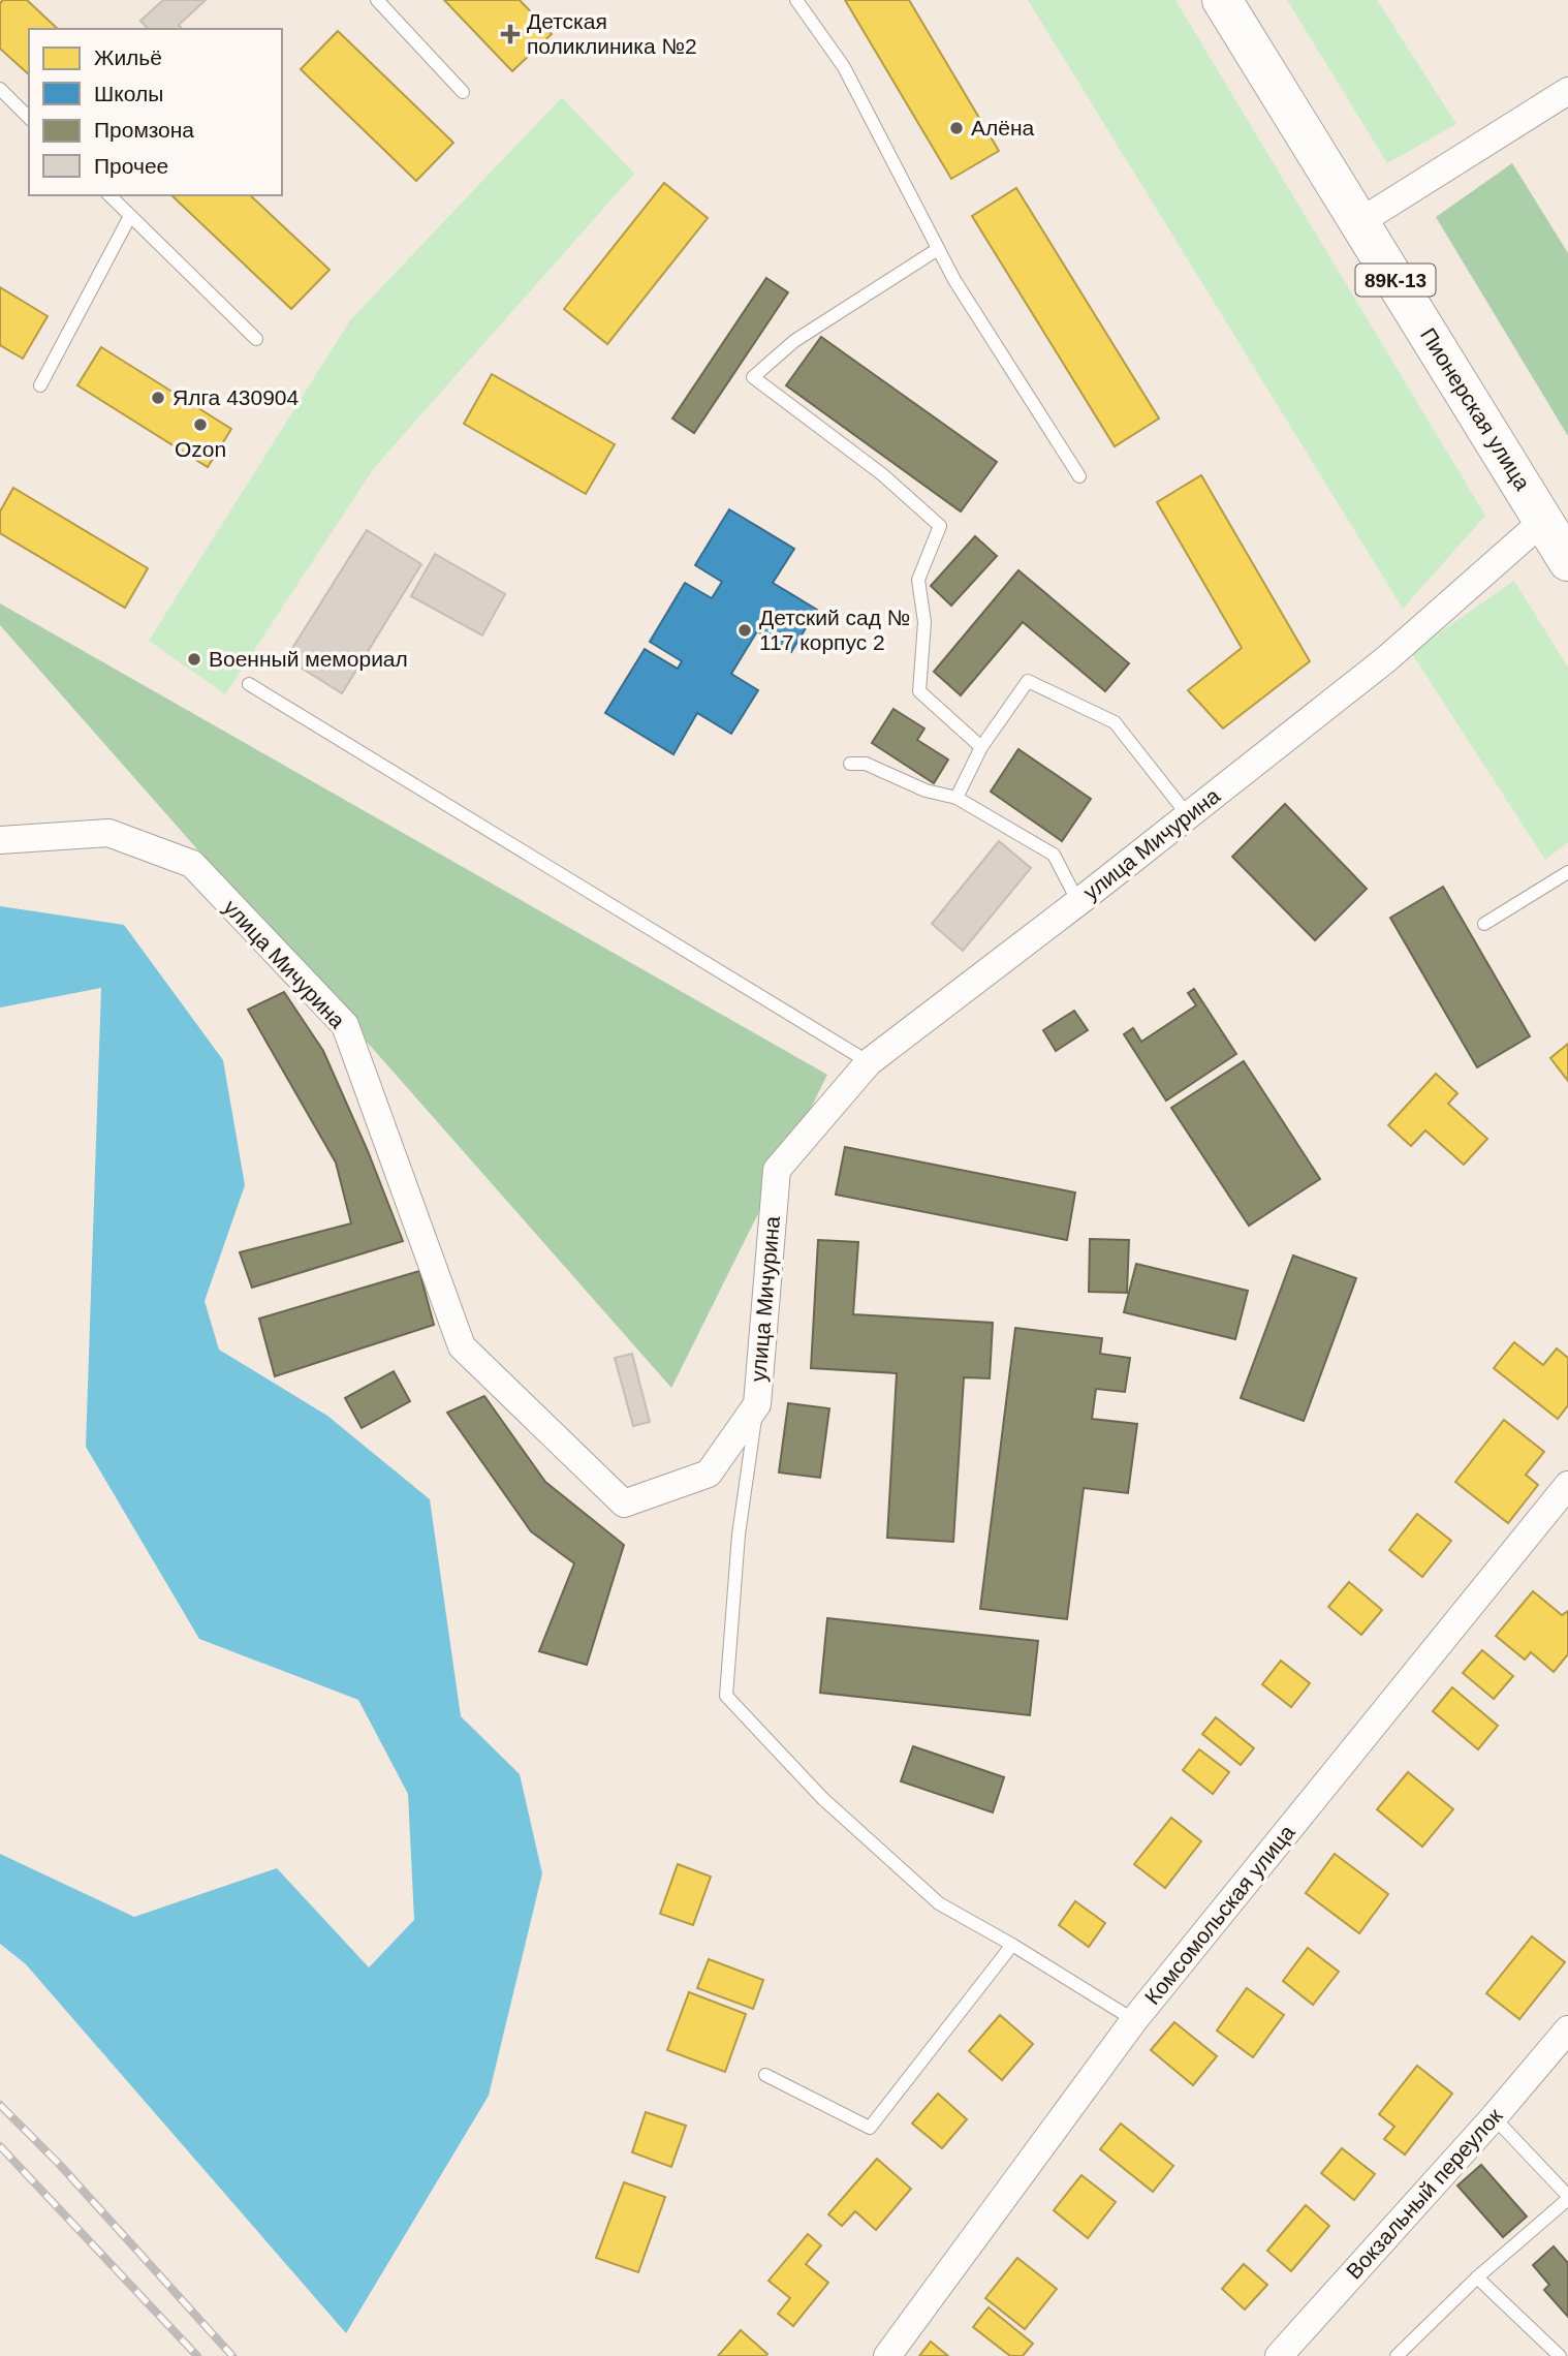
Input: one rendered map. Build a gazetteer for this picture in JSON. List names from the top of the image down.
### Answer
{
  "streets": {
    "main road": ["89К-13", "Пионерская улица"],
    "street": ["улица Мичурина", "Комсомольская улица", "Вокзальный переулок"]
  },
  "crossings": [
    ["Пионерская улица", "улица Мичурина"]
  ],
  "places": {
    "health": ["Детская поликлиника №2"],
    "other": [
      "Алёна",
      "Ялга 430904",
      "Ozon",
      "Детский сад № 117 корпус 2",
      "Военный мемориал"
    ]
  },
  "legend": [
    "Жильё",
    "Школы",
    "Промзона",
    "Прочее"
  ]
}
